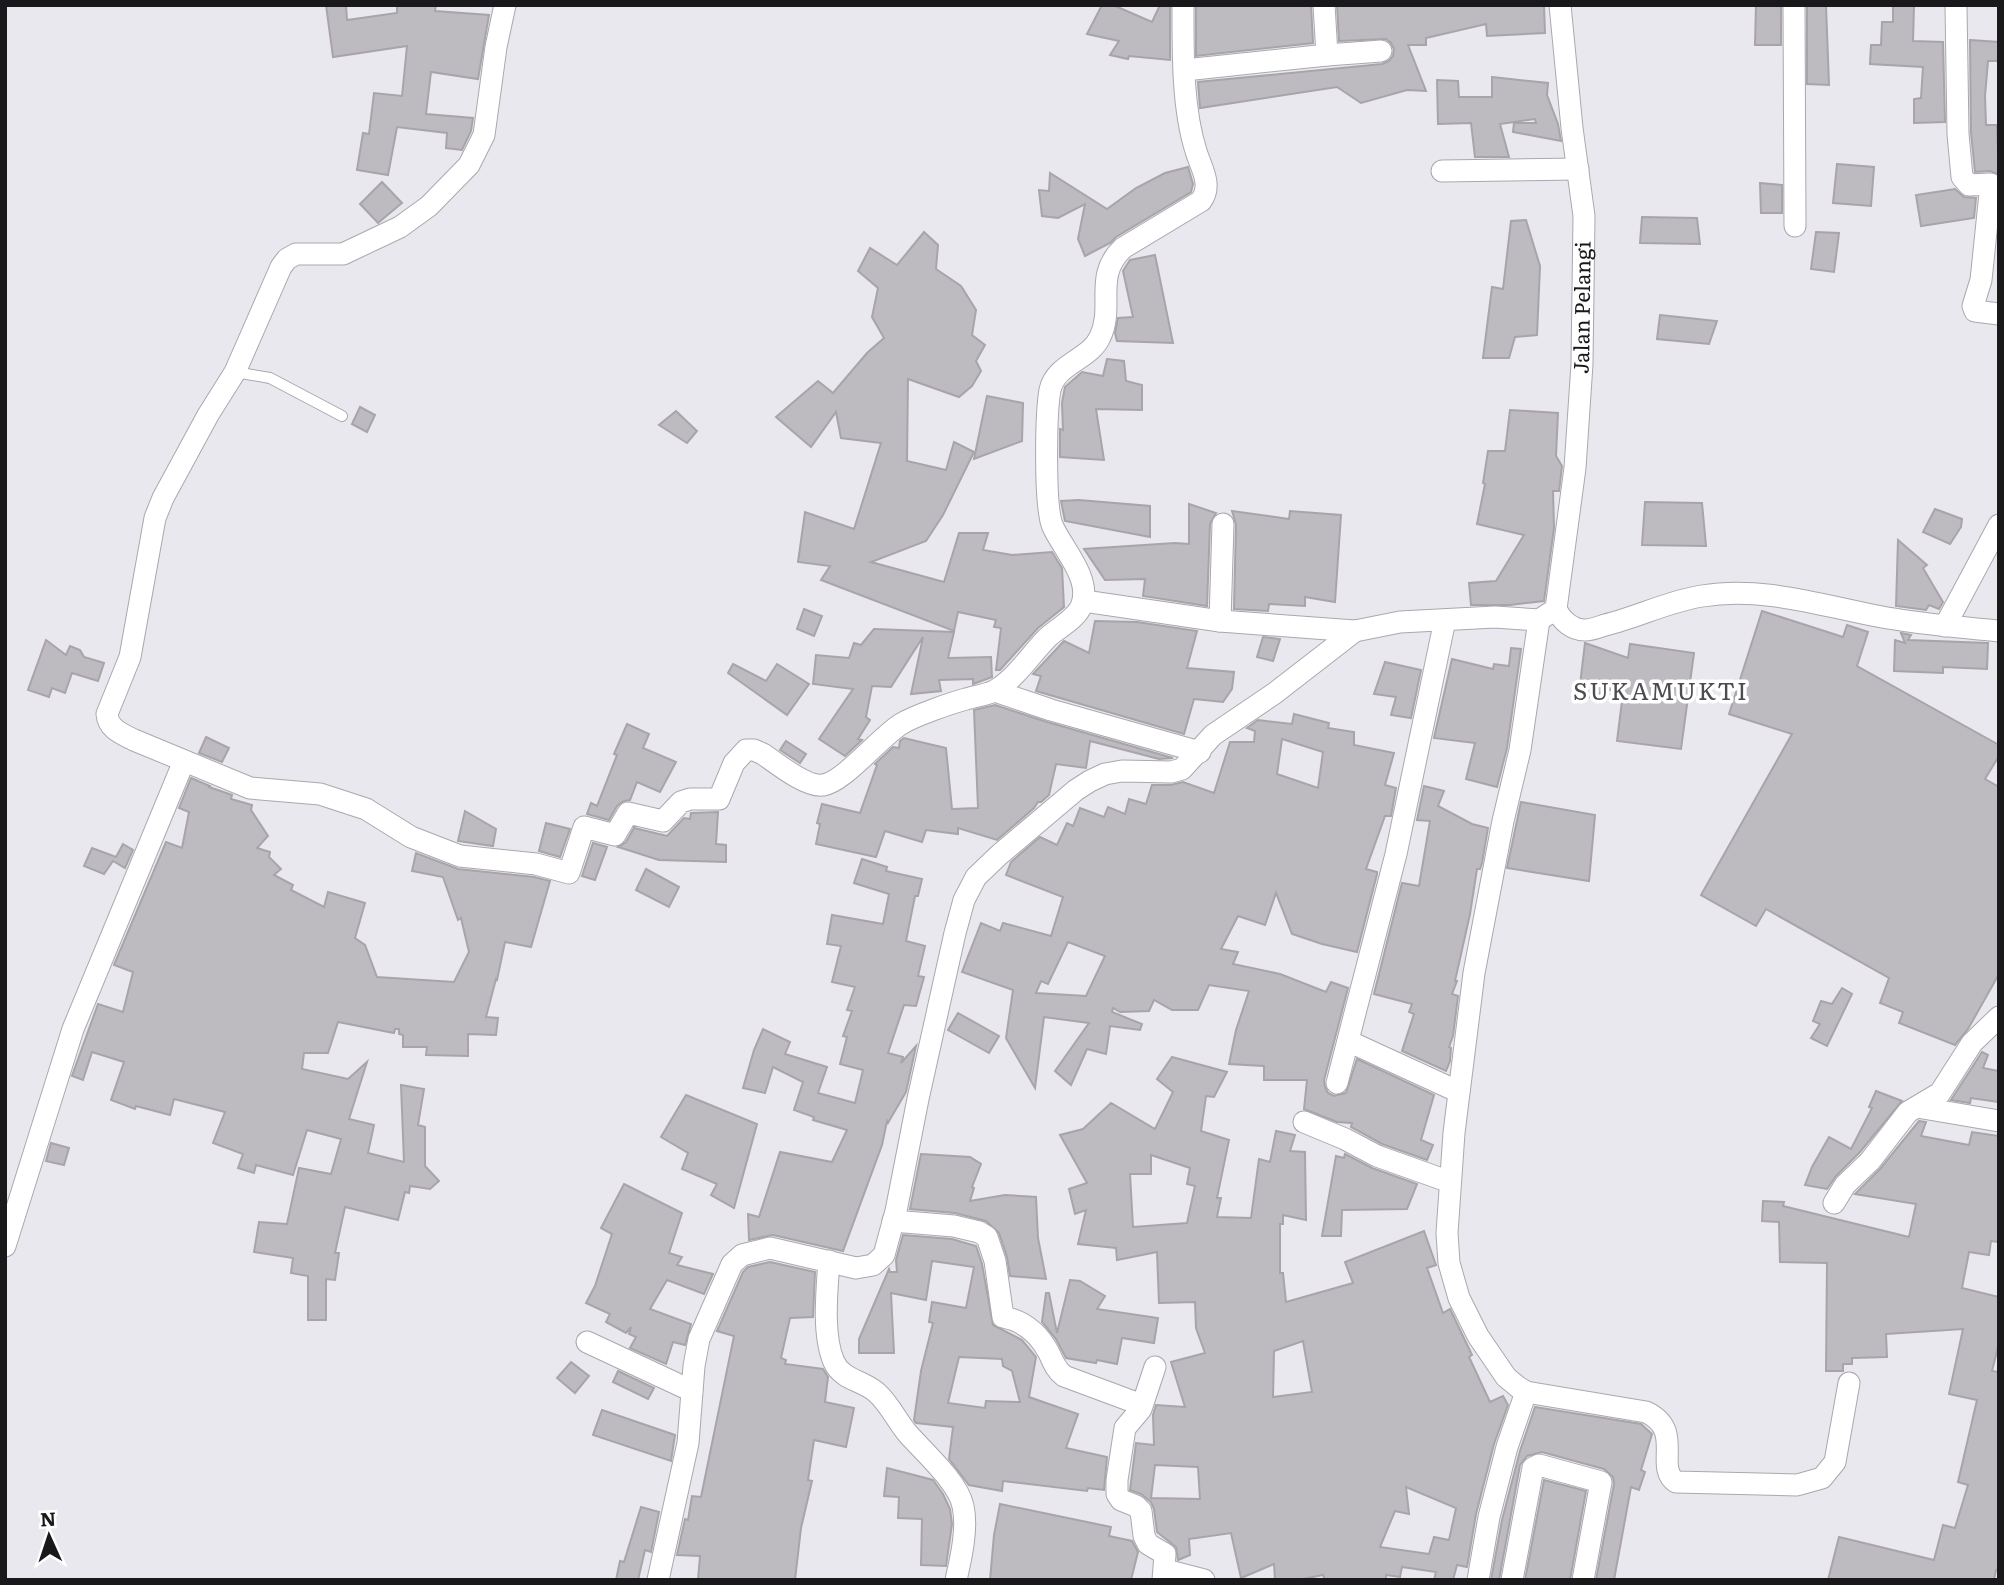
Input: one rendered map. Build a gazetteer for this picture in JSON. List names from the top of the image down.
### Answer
{
  "streets": {
    "street": ["Jalan Pelangi"]
  },
  "districts": ["SUKAMUKTI"],
  "north": "top"
}
